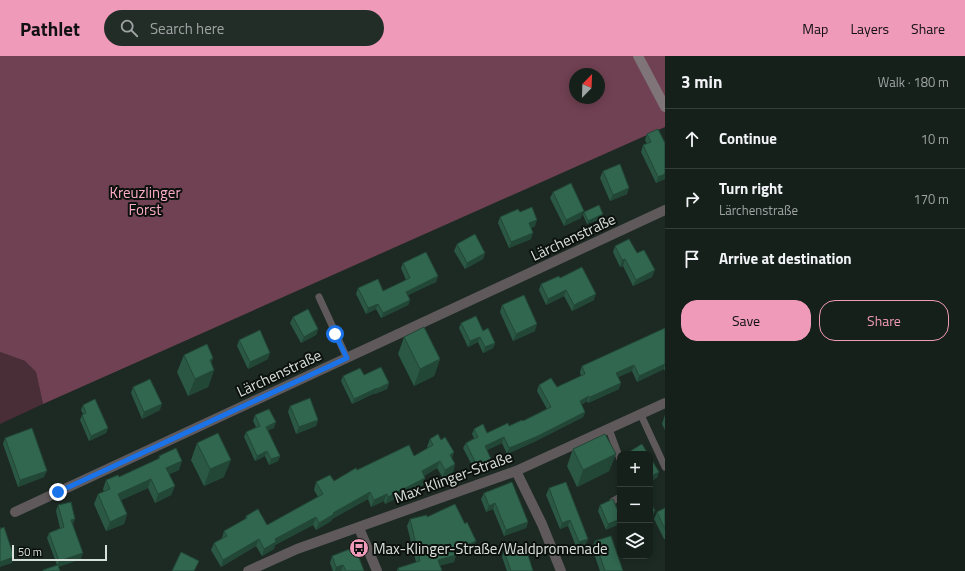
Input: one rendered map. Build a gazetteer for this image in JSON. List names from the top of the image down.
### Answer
{
  "streets": {
    "street": ["Lärchenstraße", "Max-Klinger-Straße"]
  },
  "parks": ["Kreuzlinger Forst"],
  "places": {
    "bus stop": ["Max-Klinger-Straße/Waldpromenade"]
  },
  "scale_bar": "50 m",
  "north": "top right",
  "page": {
    "header": "Pathlet",
    "search": "Search here",
    "nav": ["Map", "Layers", "Share"],
    "heading": ["3 min", "Walk · 180 m"],
    "list": [
      ["Continue", "10 m"],
      ["Turn right", "Lärchenstraße", "170 m"],
      "Arrive at destination"
    ],
    "buttons": ["Save", "Share"],
    "map_buttons": ["+", "−"],
    "scale": "50 m"
  }
}
